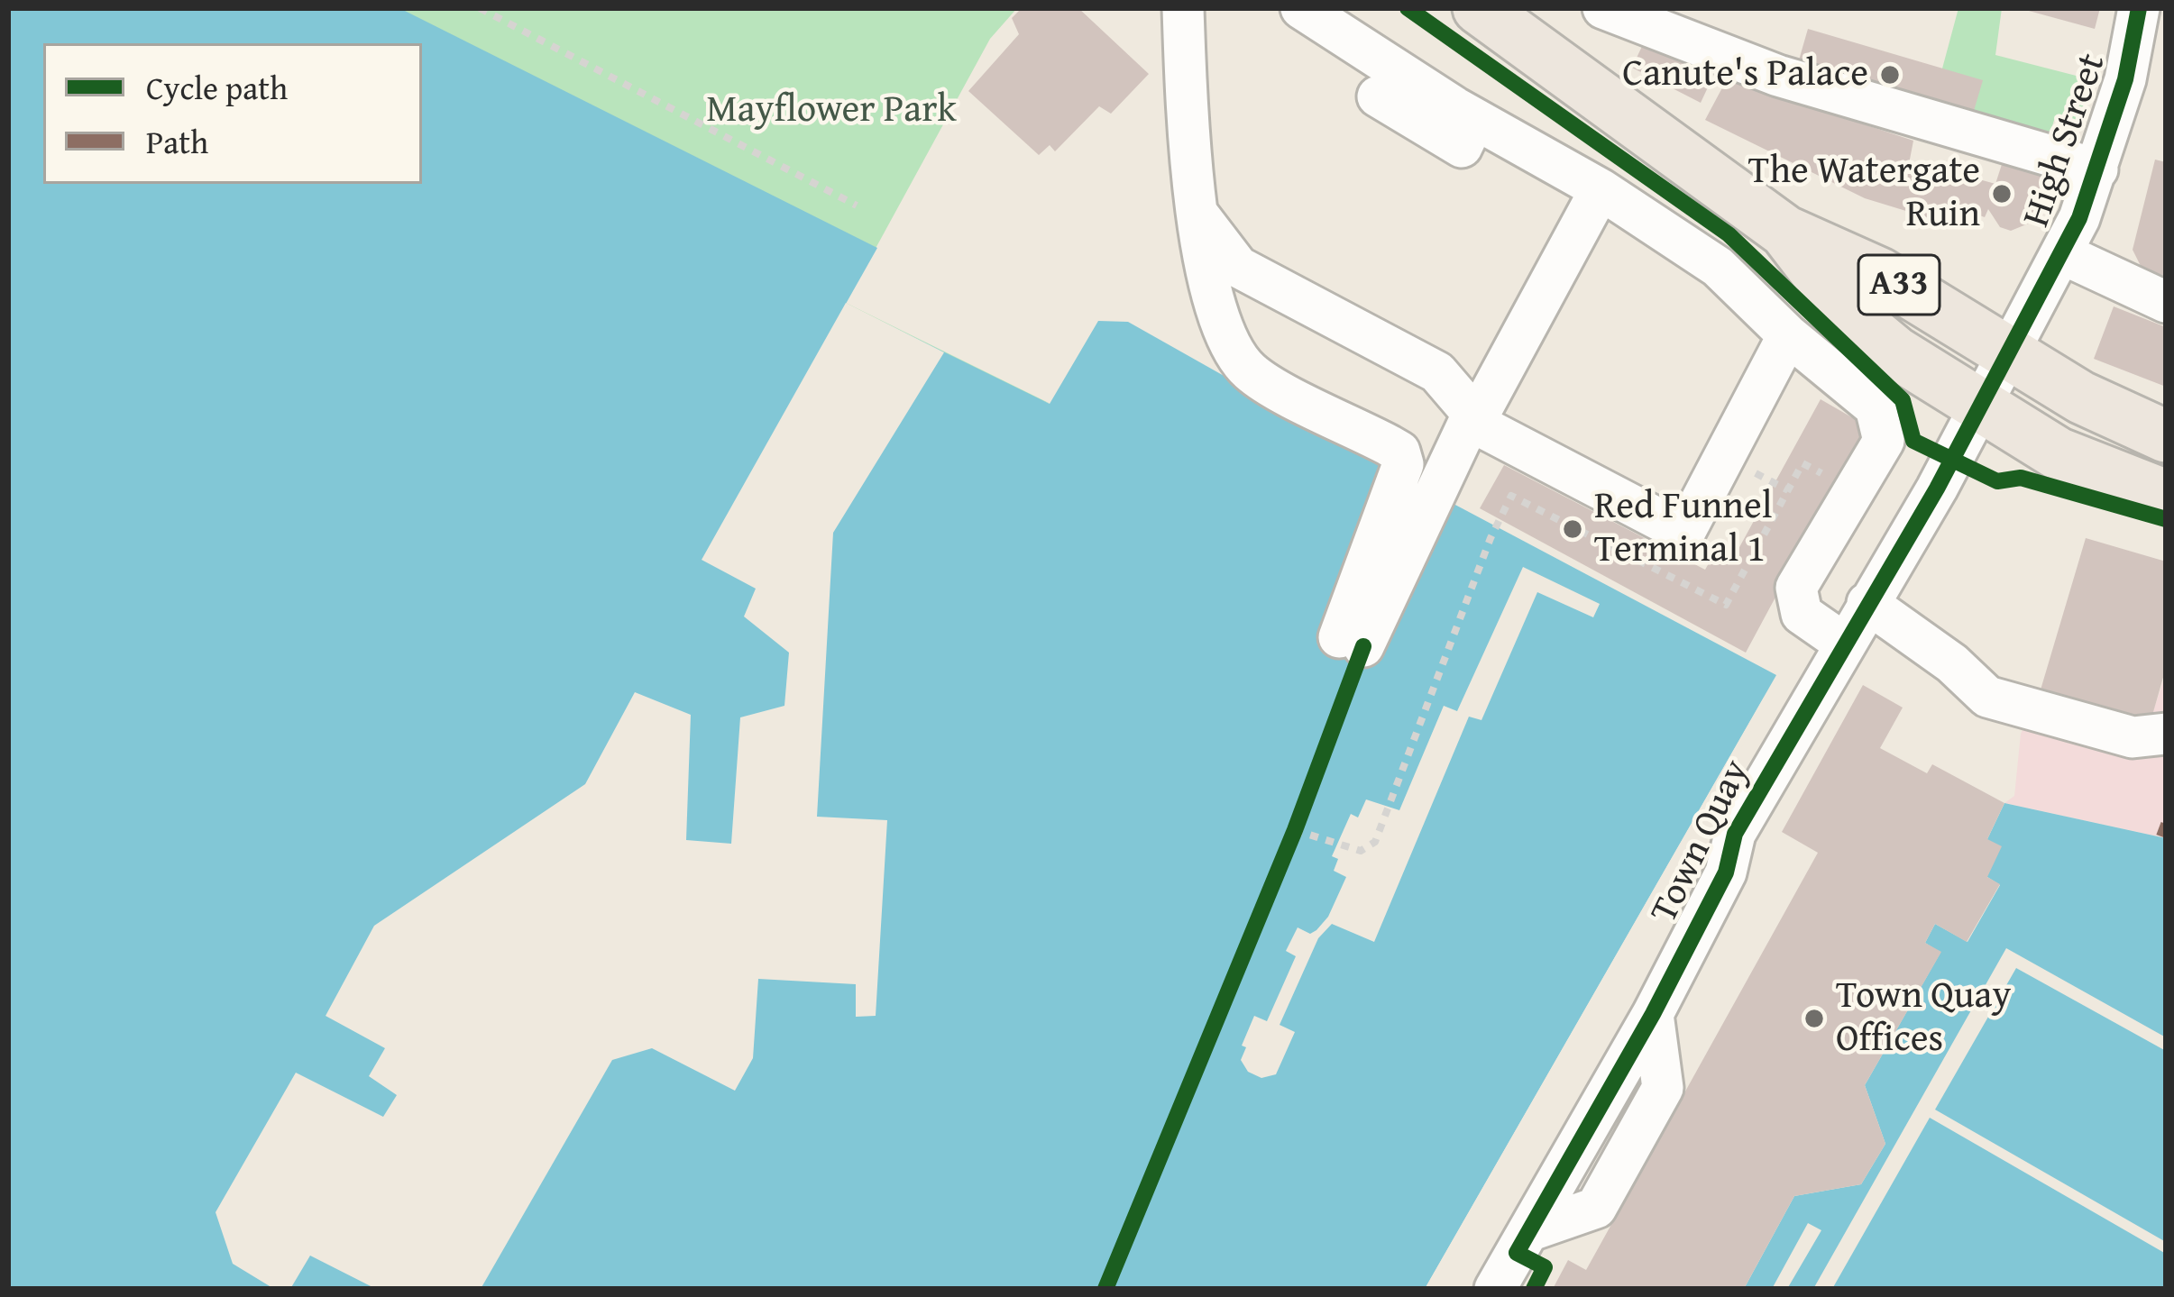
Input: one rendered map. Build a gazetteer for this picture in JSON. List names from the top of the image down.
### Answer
{
  "streets": {
    "main road": ["A33"],
    "street": ["High Street", "Town Quay"]
  },
  "crossings": [
    ["High Street", "A33"],
    ["High Street", "Town Quay"],
    ["A33", "Town Quay"]
  ],
  "parks": ["Mayflower Park"],
  "places": [
    "Canute's Palace",
    "The Watergate Ruin",
    "Red Funnel Terminal 1",
    "Town Quay Offices"
  ],
  "legend": ["Cycle path", "Path"]
}
